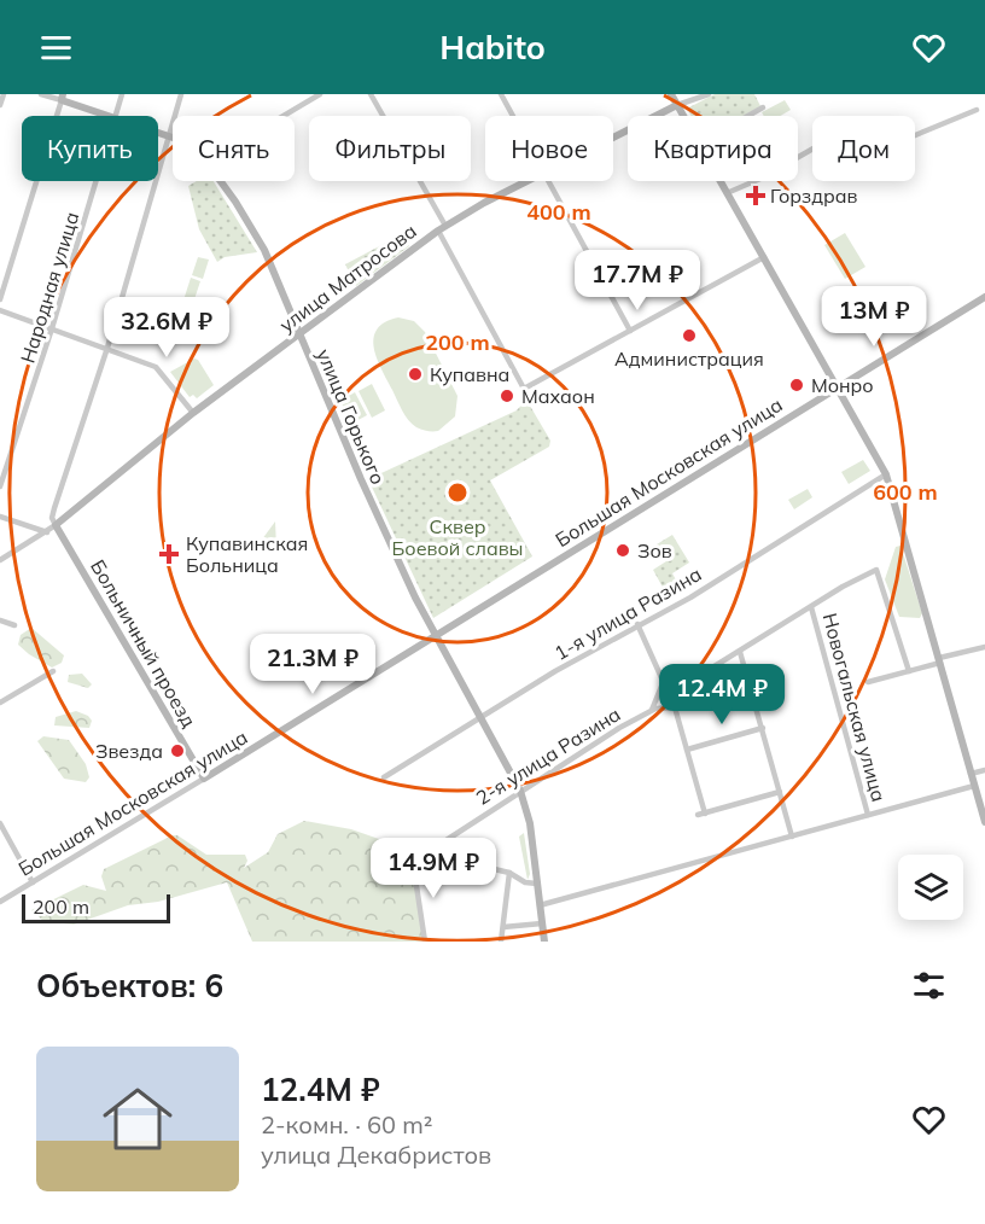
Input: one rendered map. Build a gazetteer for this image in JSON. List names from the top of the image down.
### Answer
{
  "streets": {
    "street": [
      "улица Матросова",
      "Народная улица",
      "улица Горького",
      "Большая Московская улица",
      "1-я улица Разина",
      "Больничный проезд",
      "Новогальская улица",
      "2-я улица Разина"
    ]
  },
  "crossings": [
    ["улица Матросова", "улица Горького"],
    ["улица Матросова", "Больничный проезд"],
    ["улица Горького", "Большая Московская улица"],
    ["улица Горького", "1-я улица Разина"],
    ["улица Горького", "2-я улица Разина"],
    ["Большая Московская улица", "Больничный проезд"]
  ],
  "parks": ["Сквер Боевой славы"],
  "places": {
    "health": ["Горздрав", "Купавинская Больница"],
    "other": [
      "Администрация",
      "Купавна",
      "Монро",
      "Махаон",
      "Зов",
      "Звезда"
    ]
  },
  "scale_bar": "200 m",
  "page": {
    "header": "Habito",
    "chip": [
      "Купить",
      "Снять",
      "Фильтры",
      "Новое",
      "Квартира",
      "Дом"
    ],
    "price": [
      "17.7M ₽",
      "13M ₽",
      "32.6M ₽",
      "21.3M ₽",
      "12.4M ₽",
      "14.9M ₽"
    ],
    "scale": "200 m",
    "heading": "Объектов: 6",
    "list": [
      {
        "name": "12.4M ₽",
        "note": "2-комн. · 60 m² · улица Декабристов"
      }
    ]
  },
  "rings": ["400 m", "200 m", "600 m"]
}
